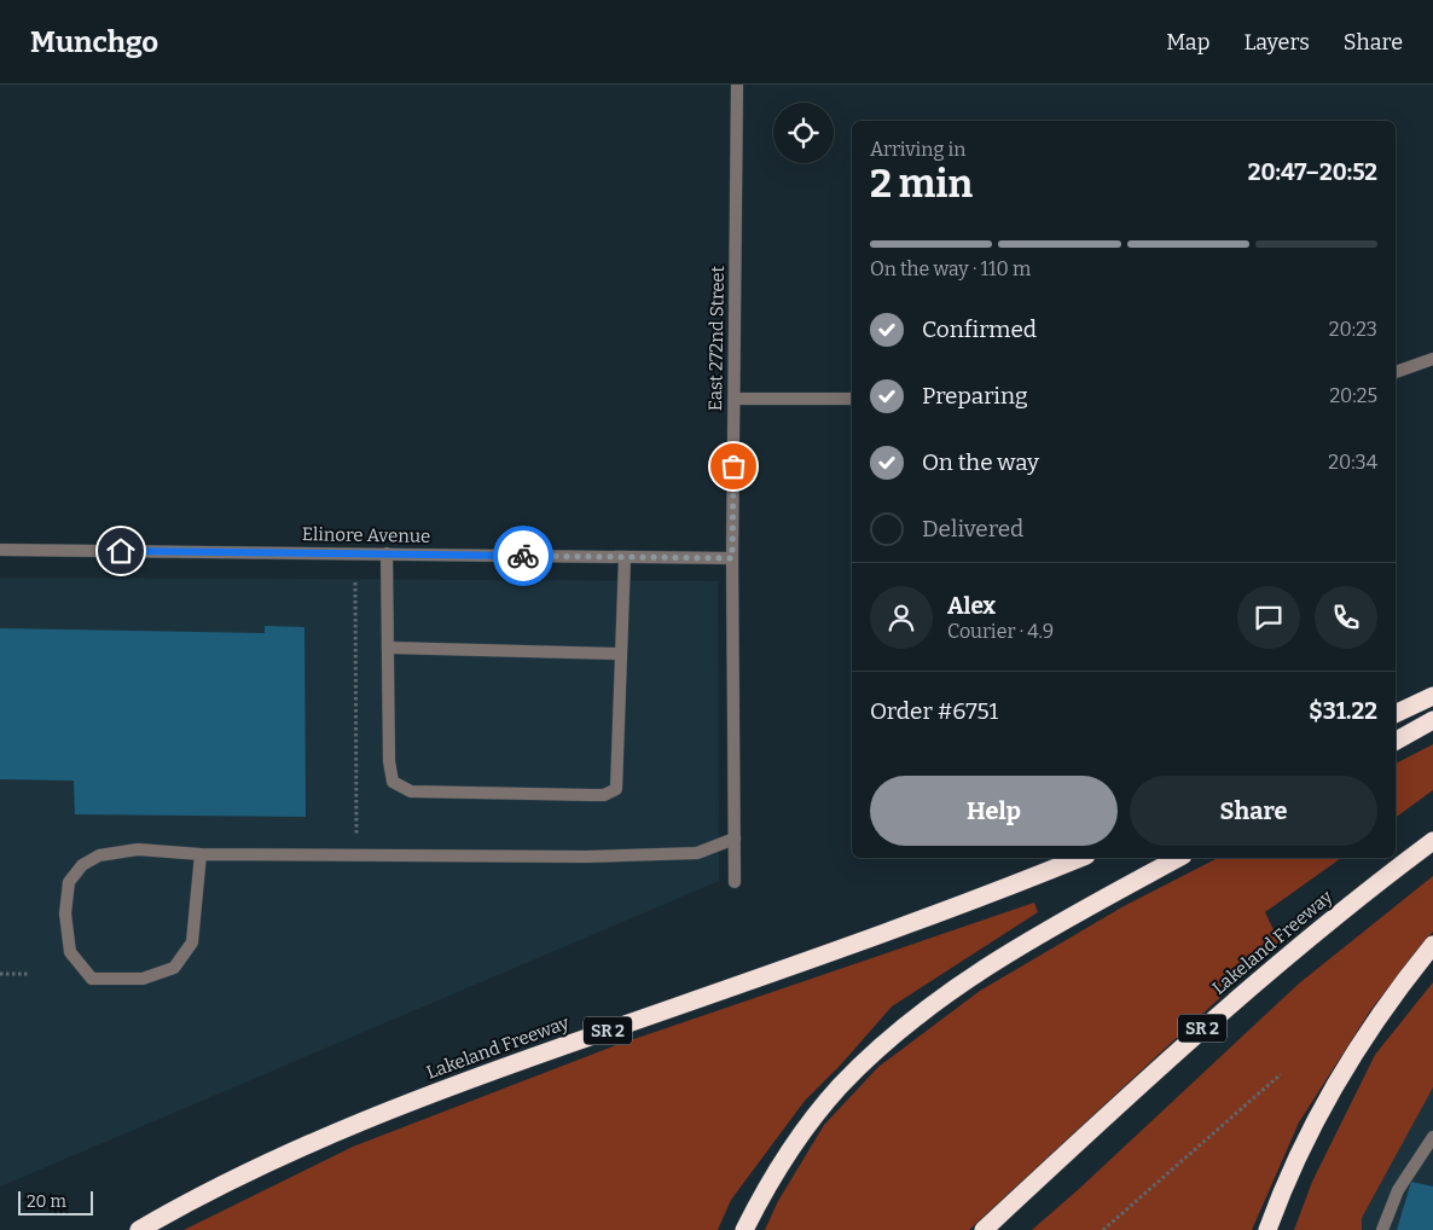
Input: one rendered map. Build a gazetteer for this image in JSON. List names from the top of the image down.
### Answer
{
  "streets": {
    "highway": ["Lakeland Freeway", "SR 2"],
    "street": ["East 272nd Street", "Elinore Avenue"]
  },
  "crossings": [
    ["East 272nd Street", "Elinore Avenue"]
  ],
  "scale_bar": "20 m",
  "page": {
    "header": "Munchgo",
    "nav": ["Map", "Layers", "Share"],
    "heading": ["2 min", "Arriving in", "20:47–20:52"],
    "panel": [
      "Alex",
      "Courier · 4.9",
      "Order #6751",
      "$31.22"
    ],
    "bar": "On the way · 110 m",
    "list": [
      ["Confirmed", "20:23"],
      ["Preparing", "20:25"],
      ["On the way", "20:34"],
      "Delivered"
    ],
    "buttons": ["Help", "Share"],
    "scale": "20 m"
  }
}
